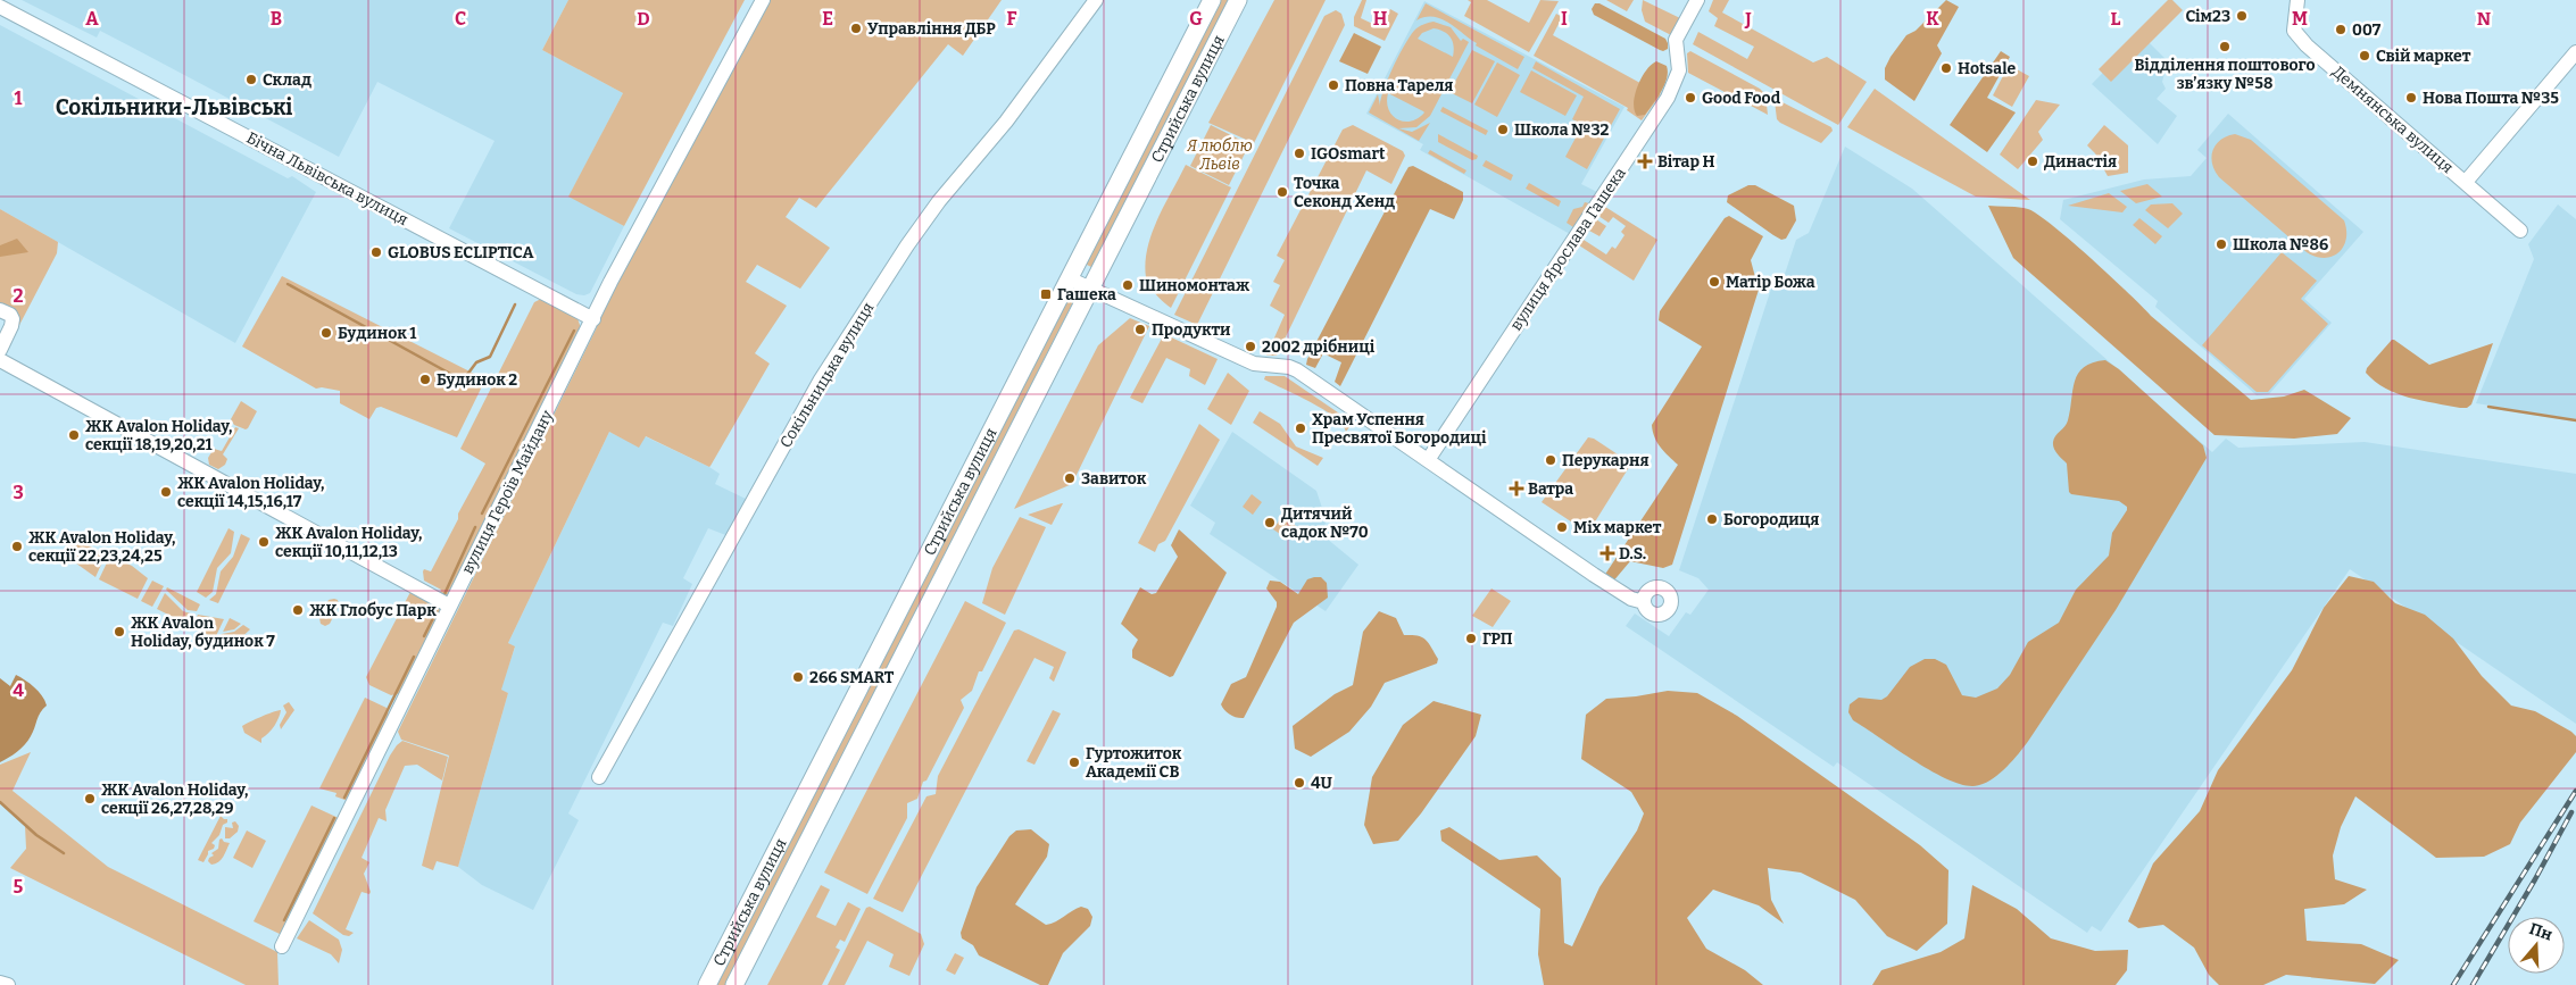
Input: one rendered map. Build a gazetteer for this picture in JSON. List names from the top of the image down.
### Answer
{
  "streets": {
    "main road": ["Стрийська вулиця"],
    "street": [
      "Демнянська вулиця",
      "Бічна Львівська вулиця",
      "вулиця Ярослава Гашека",
      "Сокільницька вулиця",
      "вулиця Героїв Майдану"
    ]
  },
  "crossings": [
    ["Бічна Львівська вулиця", "вулиця Героїв Майдану"]
  ],
  "districts": ["Сокільники-Львівські"],
  "parks": ["Я люблю Львів"],
  "places": {
    "other": [
      "Сім23",
      "Управління ДБР",
      "007",
      "Відділення поштового зв’язку №58",
      "Свій маркет",
      "Hotsale",
      "Склад",
      "Повна Тареля",
      "Good Food",
      "Нова Пошта №35",
      "Школа №32",
      "IGOsmart",
      "Династія",
      "Точка Секонд Хенд",
      "Школа №86",
      "GLOBUS ECLIPTICA",
      "Матір Божа",
      "Шиномонтаж",
      "Продукти",
      "Будинок 1",
      "2002 дрібниці",
      "Будинок 2",
      "Храм Успення Пресвятої Богородиці",
      "ЖК Avalon Holiday, секції 18,19,20,21",
      "Перукарня",
      "Завиток",
      "ЖК Avalon Holiday, секції 14,15,16,17",
      "Богородиця",
      "Дитячий садок №70",
      "Mix маркет",
      "ЖК Avalon Holiday, секції 10,11,12,13",
      "ЖК Avalon Holiday, секції 22,23,24,25",
      "ЖК Глобус Парк",
      "ЖК Avalon Holiday, будинок 7",
      "ГРП",
      "266 SMART",
      "Гуртожиток Академії СВ",
      "4U",
      "ЖК Avalon Holiday, секції 26,27,28,29"
    ],
    "health": ["Вітар Н", "Ватра", "D.S."],
    "transit": ["Гашека"]
  },
  "north": "top",
  "grid": {
    "columns": [
      "A",
      "B",
      "C",
      "D",
      "E",
      "F",
      "G",
      "H",
      "I",
      "J",
      "K",
      "L",
      "M",
      "N"
    ],
    "rows": [
      "1",
      "2",
      "3",
      "4",
      "5"
    ]
  }
}
